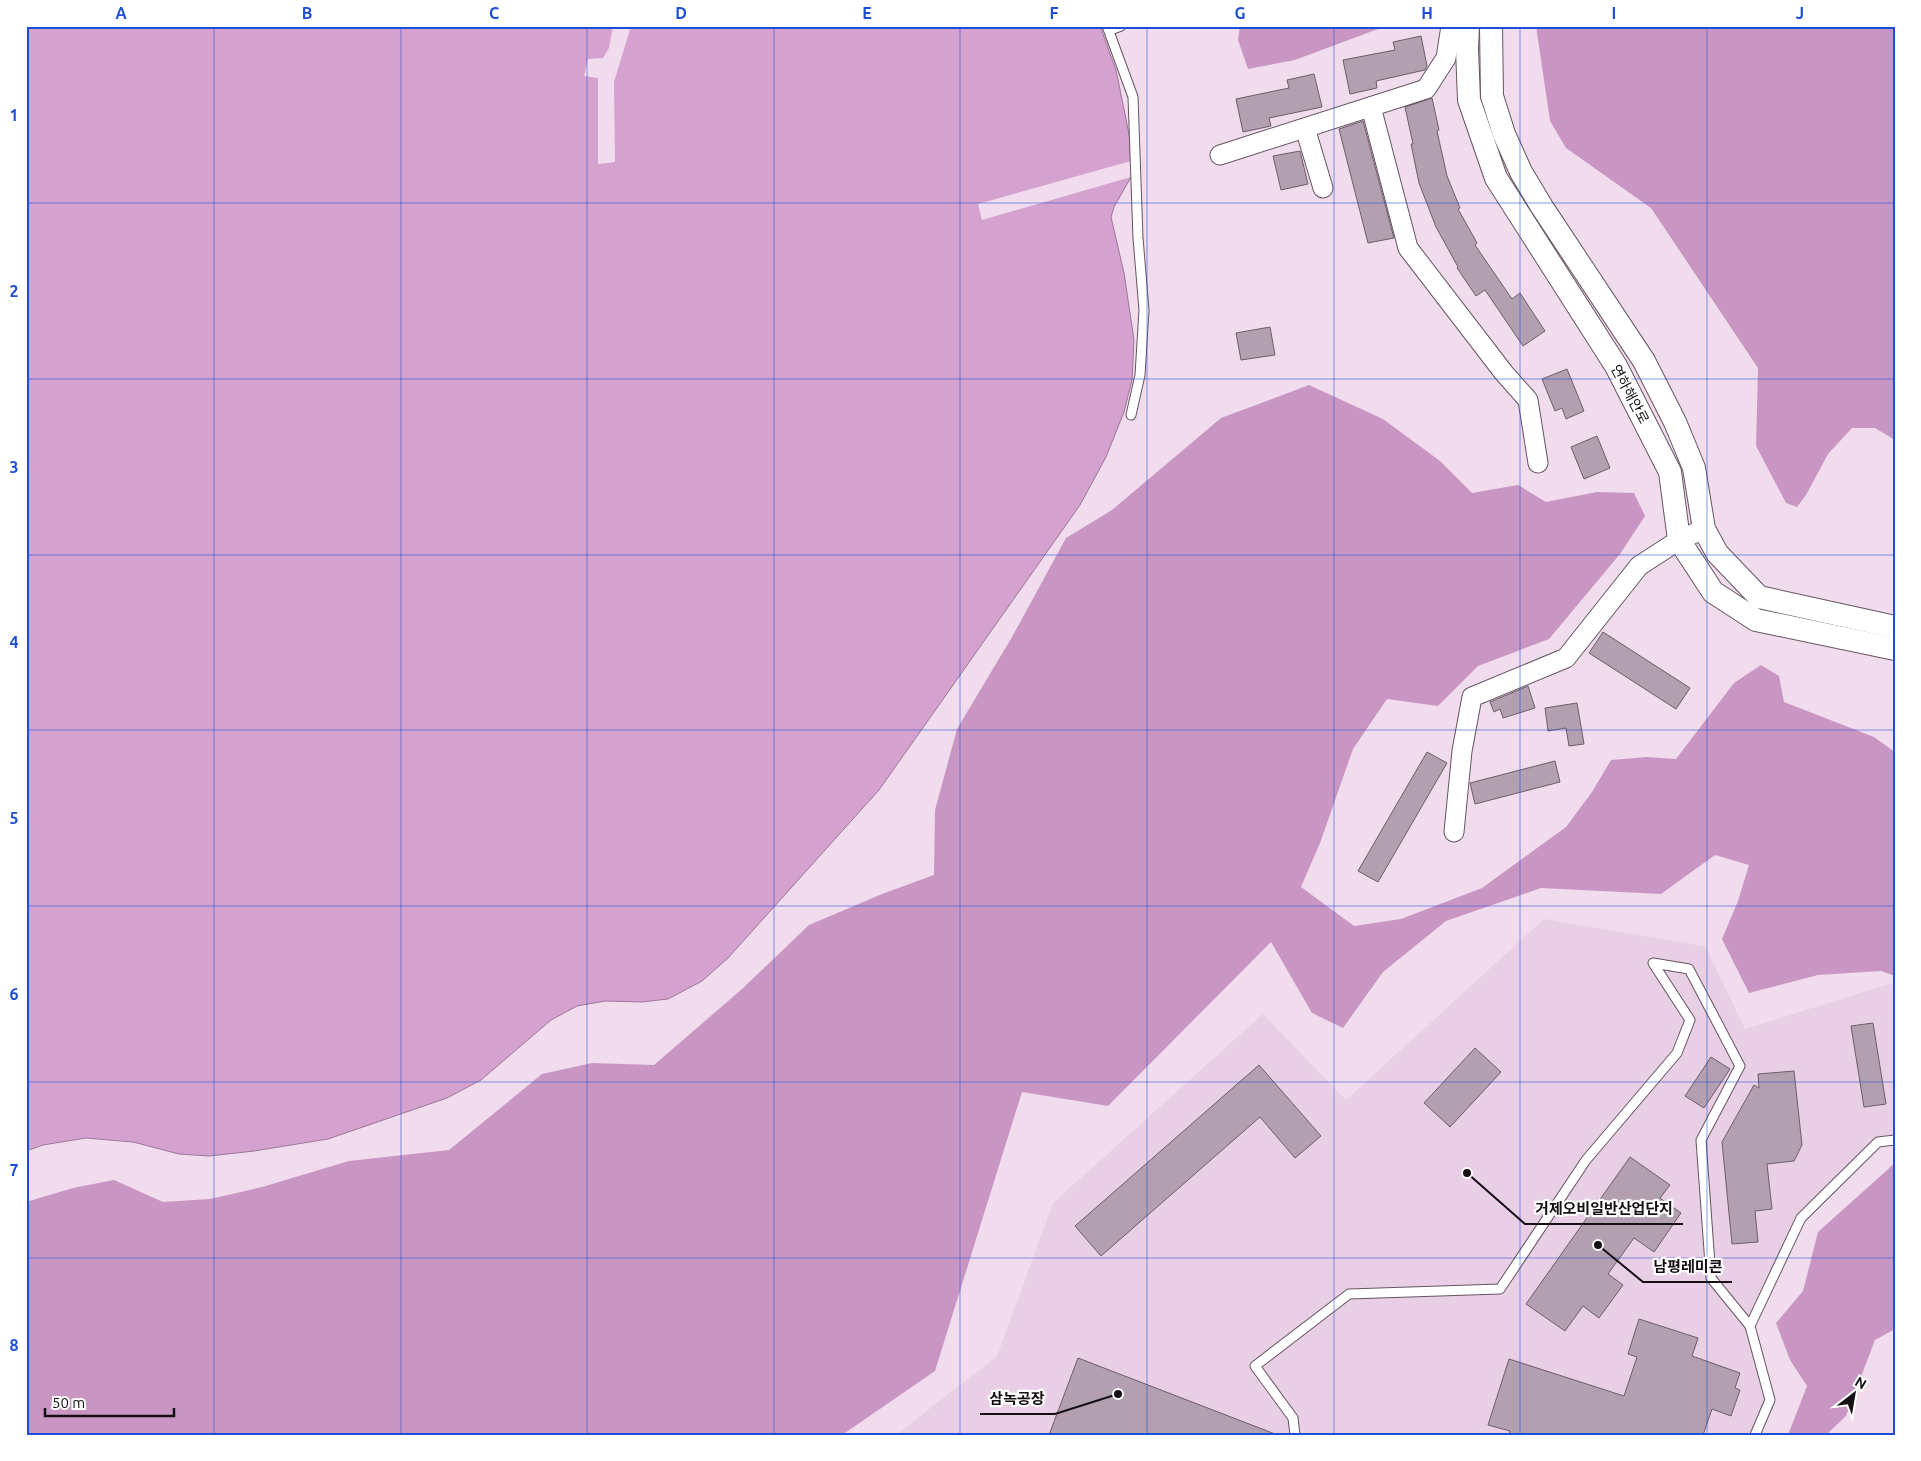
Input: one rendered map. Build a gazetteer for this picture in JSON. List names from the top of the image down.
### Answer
{
  "streets": {
    "street": ["연하해안로"]
  },
  "places": ["거제오비일반산업단지", "남평레미콘", "삼녹공장"],
  "scale_bar": "50 m",
  "north": "top right",
  "grid": {
    "columns": [
      "A",
      "B",
      "C",
      "D",
      "E",
      "F",
      "G",
      "H",
      "I",
      "J"
    ],
    "rows": [
      "1",
      "2",
      "3",
      "4",
      "5",
      "6",
      "7",
      "8"
    ]
  }
}
